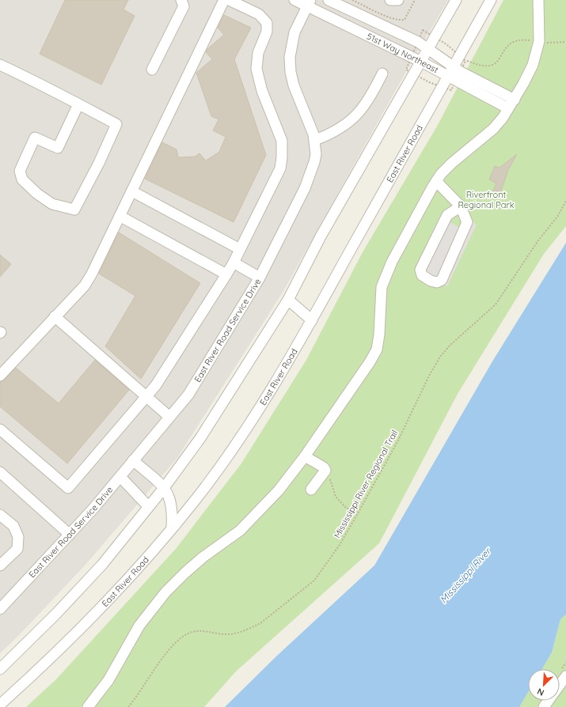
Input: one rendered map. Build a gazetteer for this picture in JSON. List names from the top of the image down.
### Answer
{
  "streets": {
    "street": ["51st Way Northeast", "East River Road", "East River Road Service Drive"],
    "path": ["Mississippi River Regional Trail"]
  },
  "crossings": [
    ["51st Way Northeast", "East River Road"],
    ["51st Way Northeast", "East River Road Service Drive"]
  ],
  "water": ["Mississippi River"],
  "parks": ["Riverfront Regional Park"],
  "north": "bottom left"
}
